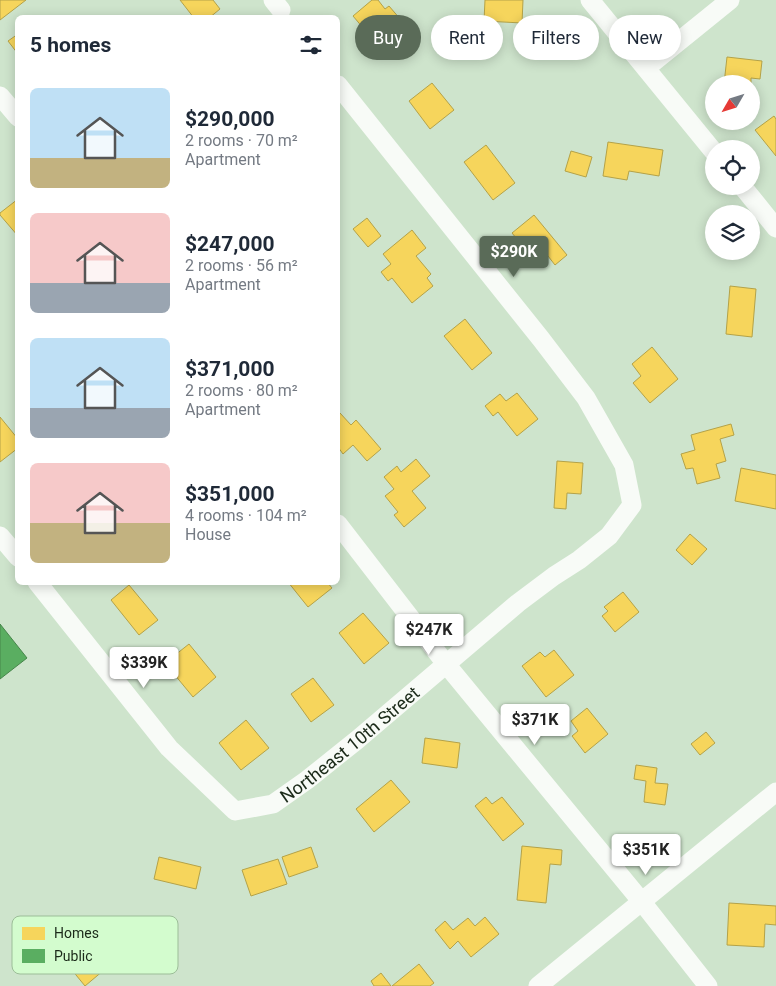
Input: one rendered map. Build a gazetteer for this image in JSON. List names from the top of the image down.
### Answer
{
  "streets": {
    "street": ["Northeast 10th Street"]
  },
  "legend": ["Homes", "Public"],
  "north": "bottom left",
  "page": {
    "chip": [
      "Buy",
      "Rent",
      "Filters",
      "New"
    ],
    "heading": "5 homes",
    "list": [
      {
        "name": "$290,000",
        "note": "2 rooms · 70 m² · Apartment"
      },
      {
        "name": "$247,000",
        "note": "2 rooms · 56 m² · Apartment"
      },
      {
        "name": "$371,000",
        "note": "2 rooms · 80 m² · Apartment"
      },
      {
        "name": "$351,000",
        "note": "4 rooms · 104 m² · House"
      }
    ],
    "price": [
      "$290K",
      "$247K",
      "$339K",
      "$371K",
      "$351K"
    ]
  }
}
